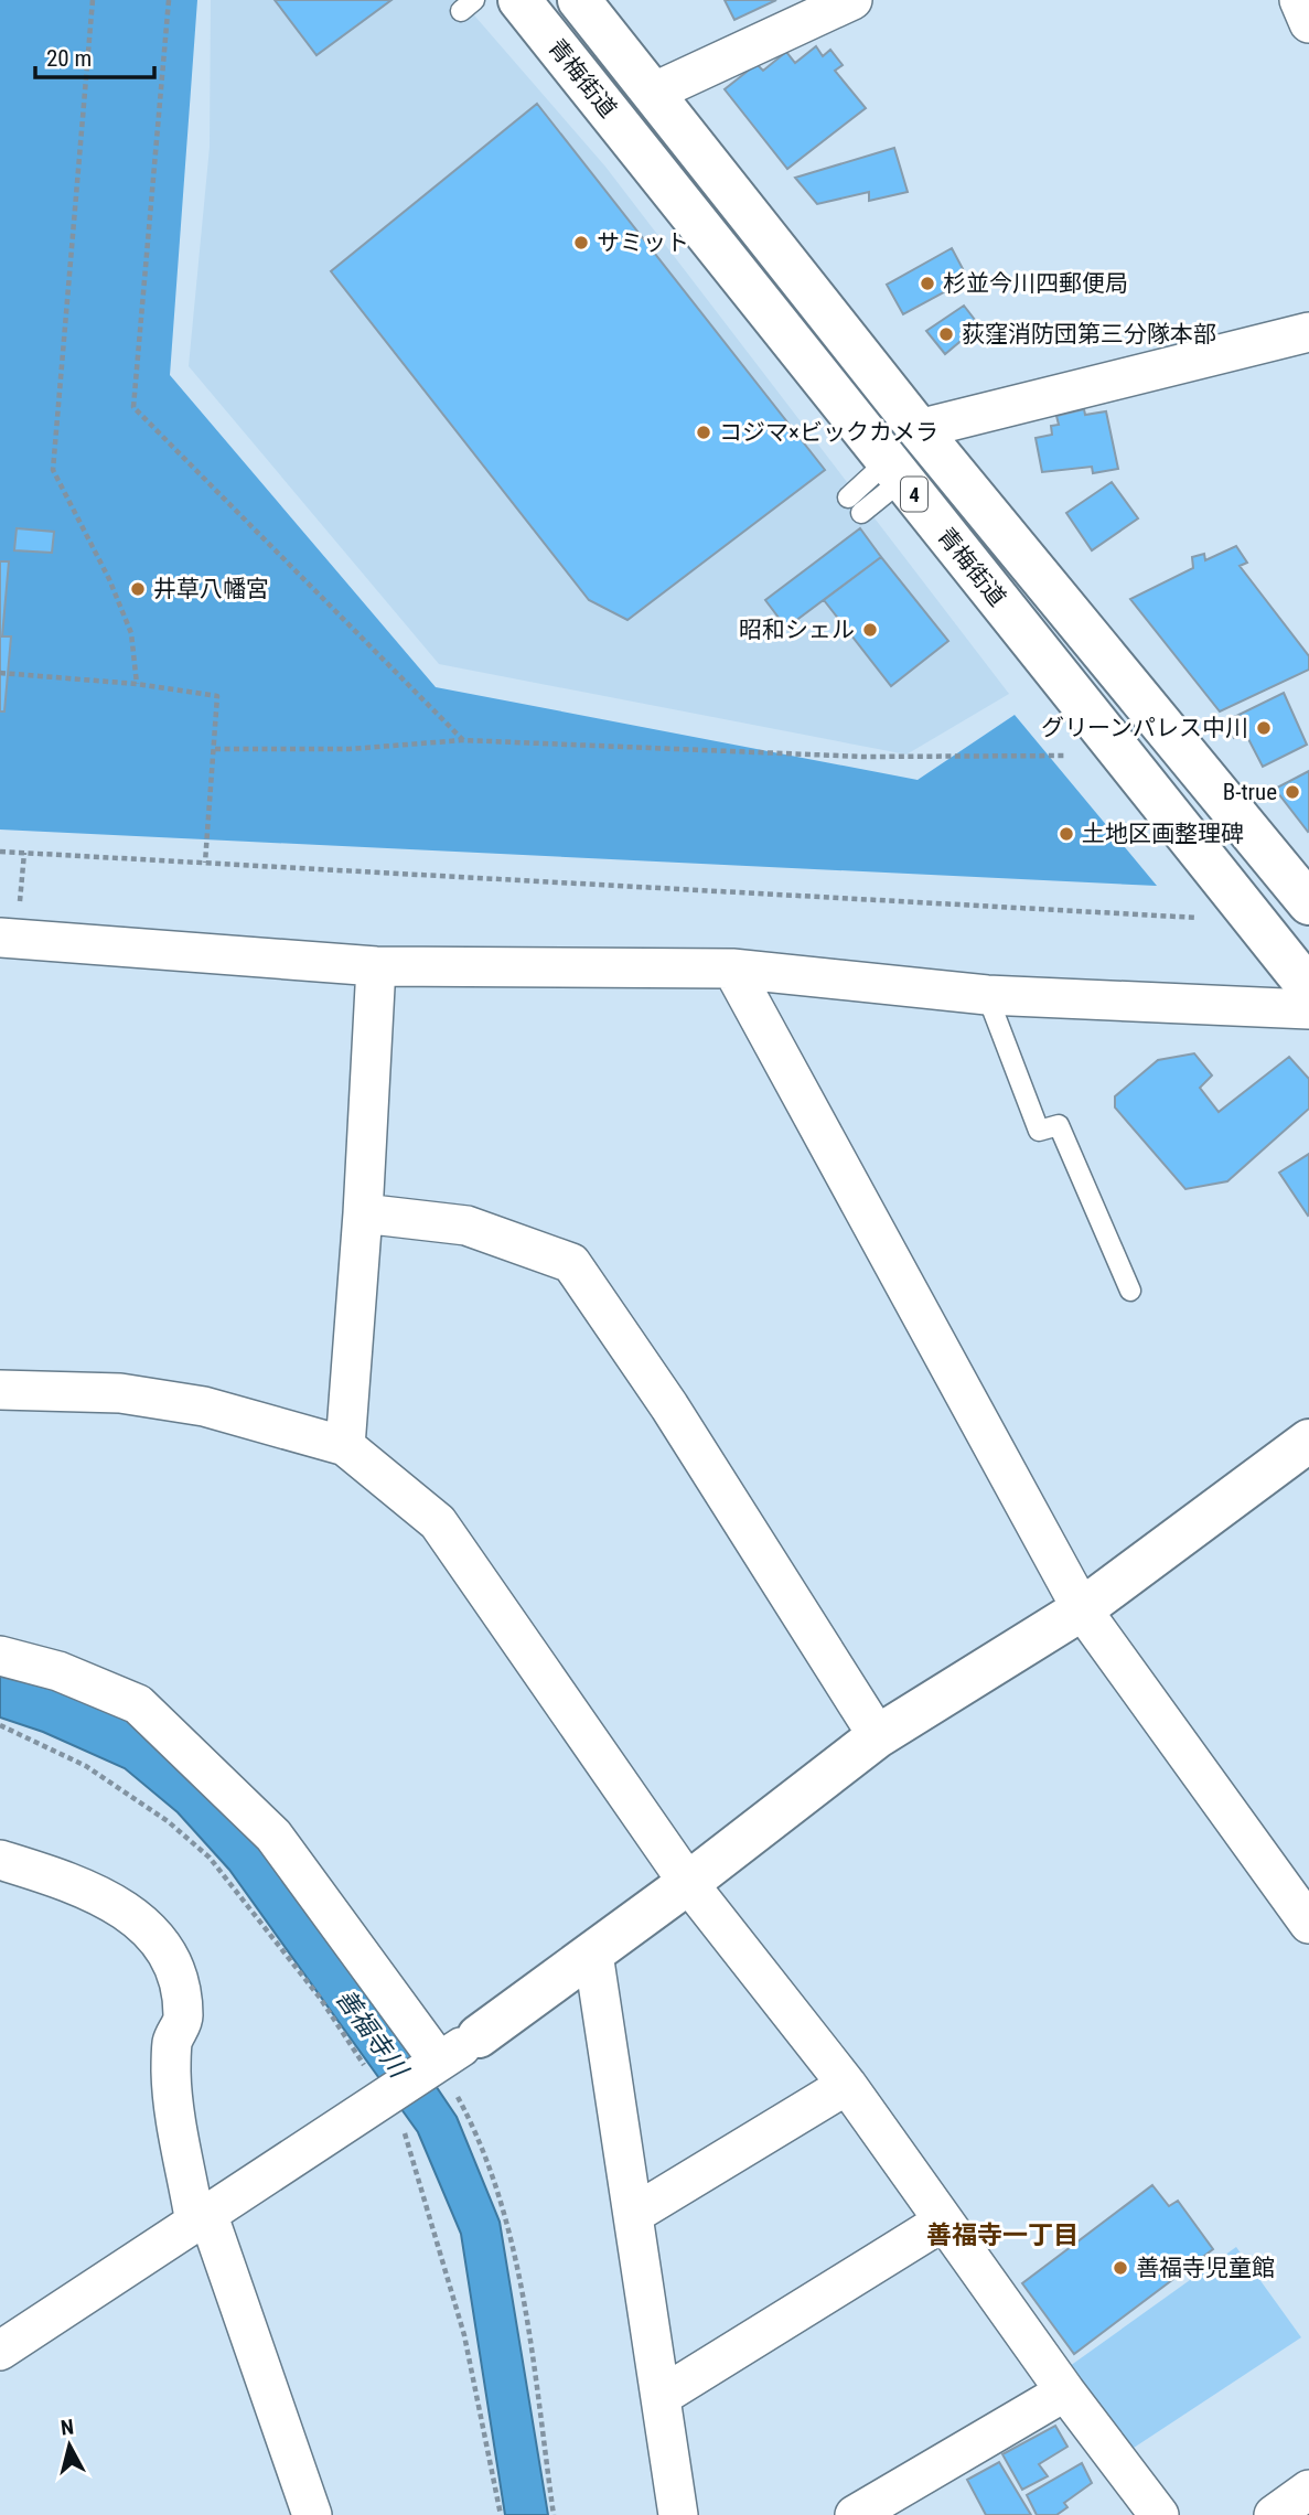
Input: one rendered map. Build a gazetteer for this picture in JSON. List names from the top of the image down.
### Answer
{
  "streets": {
    "main road": ["青梅街道", "4"]
  },
  "districts": ["善福寺一丁目"],
  "water": ["善福寺川"],
  "places": [
    "サミット",
    "杉並今川四郵便局",
    "荻窪消防団第三分隊本部",
    "コジマ×ビックカメラ",
    "井草八幡宮",
    "昭和シェル",
    "グリーンパレス中川",
    "B-true",
    "土地区画整理碑",
    "善福寺児童館"
  ],
  "scale_bar": "20 m",
  "north": "top"
}
